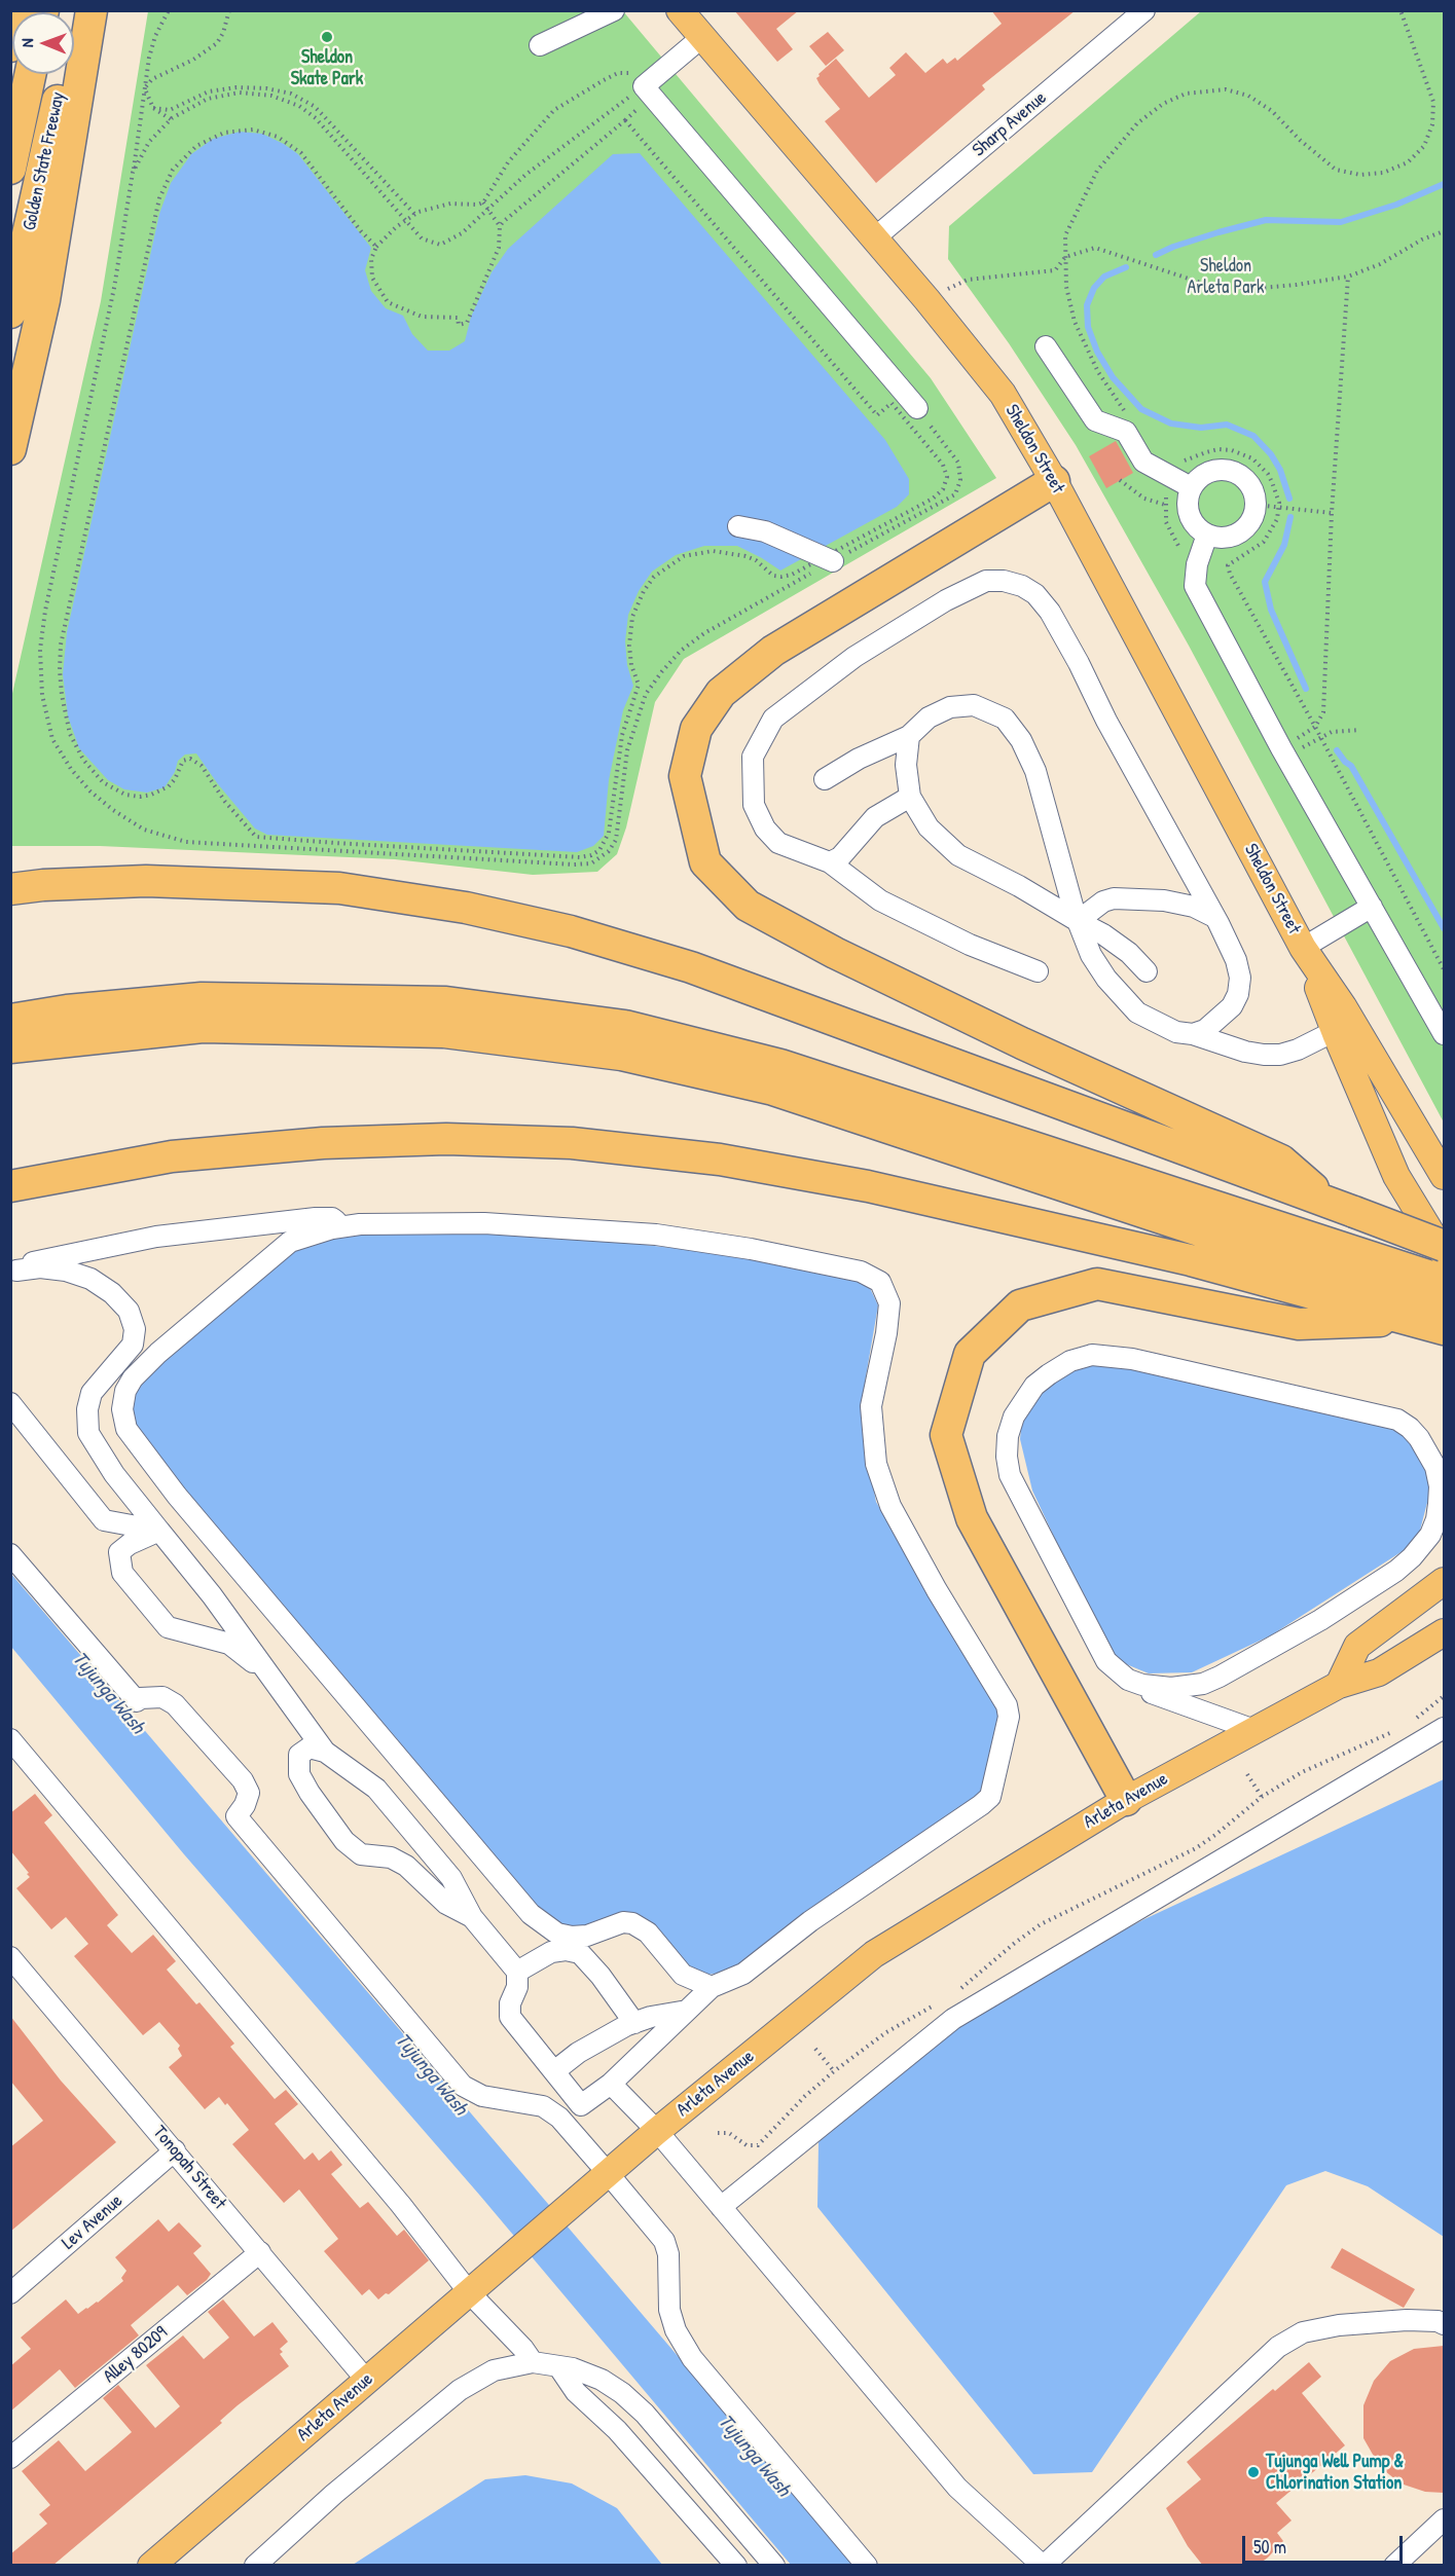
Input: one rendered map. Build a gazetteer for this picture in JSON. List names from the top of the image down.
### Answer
{
  "streets": {
    "highway": ["Golden State Freeway"],
    "main road": ["Sheldon Street", "Arleta Avenue"],
    "street": [
      "Sharp Avenue",
      "Tonopah Street",
      "Lev Avenue",
      "Alley 80209"
    ]
  },
  "crossings": [
    ["Sharp Avenue", "Sheldon Street"],
    ["Arleta Avenue", "Tonopah Street"],
    ["Tonopah Street", "Lev Avenue"],
    ["Tonopah Street", "Alley 80209"]
  ],
  "water": ["Tujunga Wash"],
  "parks": ["Sheldon Arleta Park"],
  "places": ["Sheldon Skate Park", "Tujunga Well Pump & Chlorination Station"],
  "scale_bar": "50 m",
  "north": "left"
}
